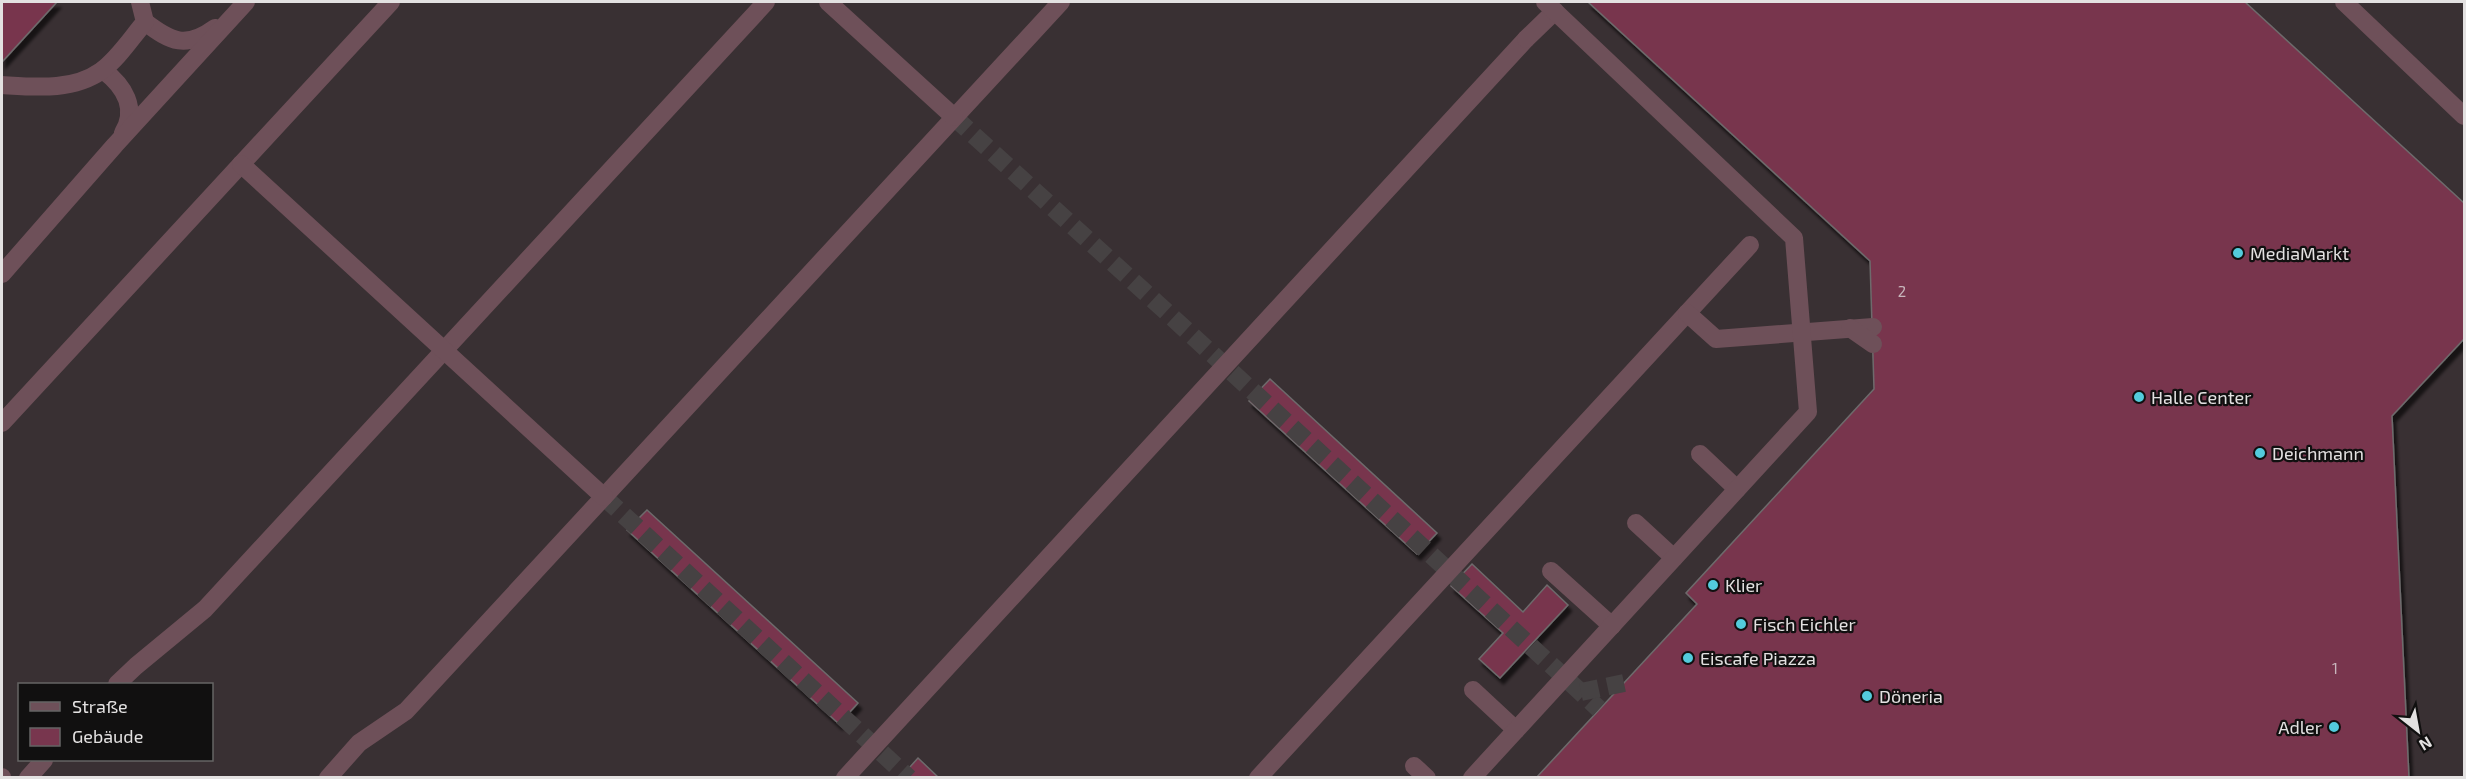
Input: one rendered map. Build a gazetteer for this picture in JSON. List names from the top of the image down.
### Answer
{
  "places": [
    "MediaMarkt",
    "Halle Center",
    "Deichmann",
    "Klier",
    "Fisch Eichler",
    "Eiscafe Piazza",
    "Döneria",
    "Adler"
  ],
  "house_numbers": ["2", "1"],
  "legend": ["Straße", "Gebäude"],
  "north": "bottom right"
}
